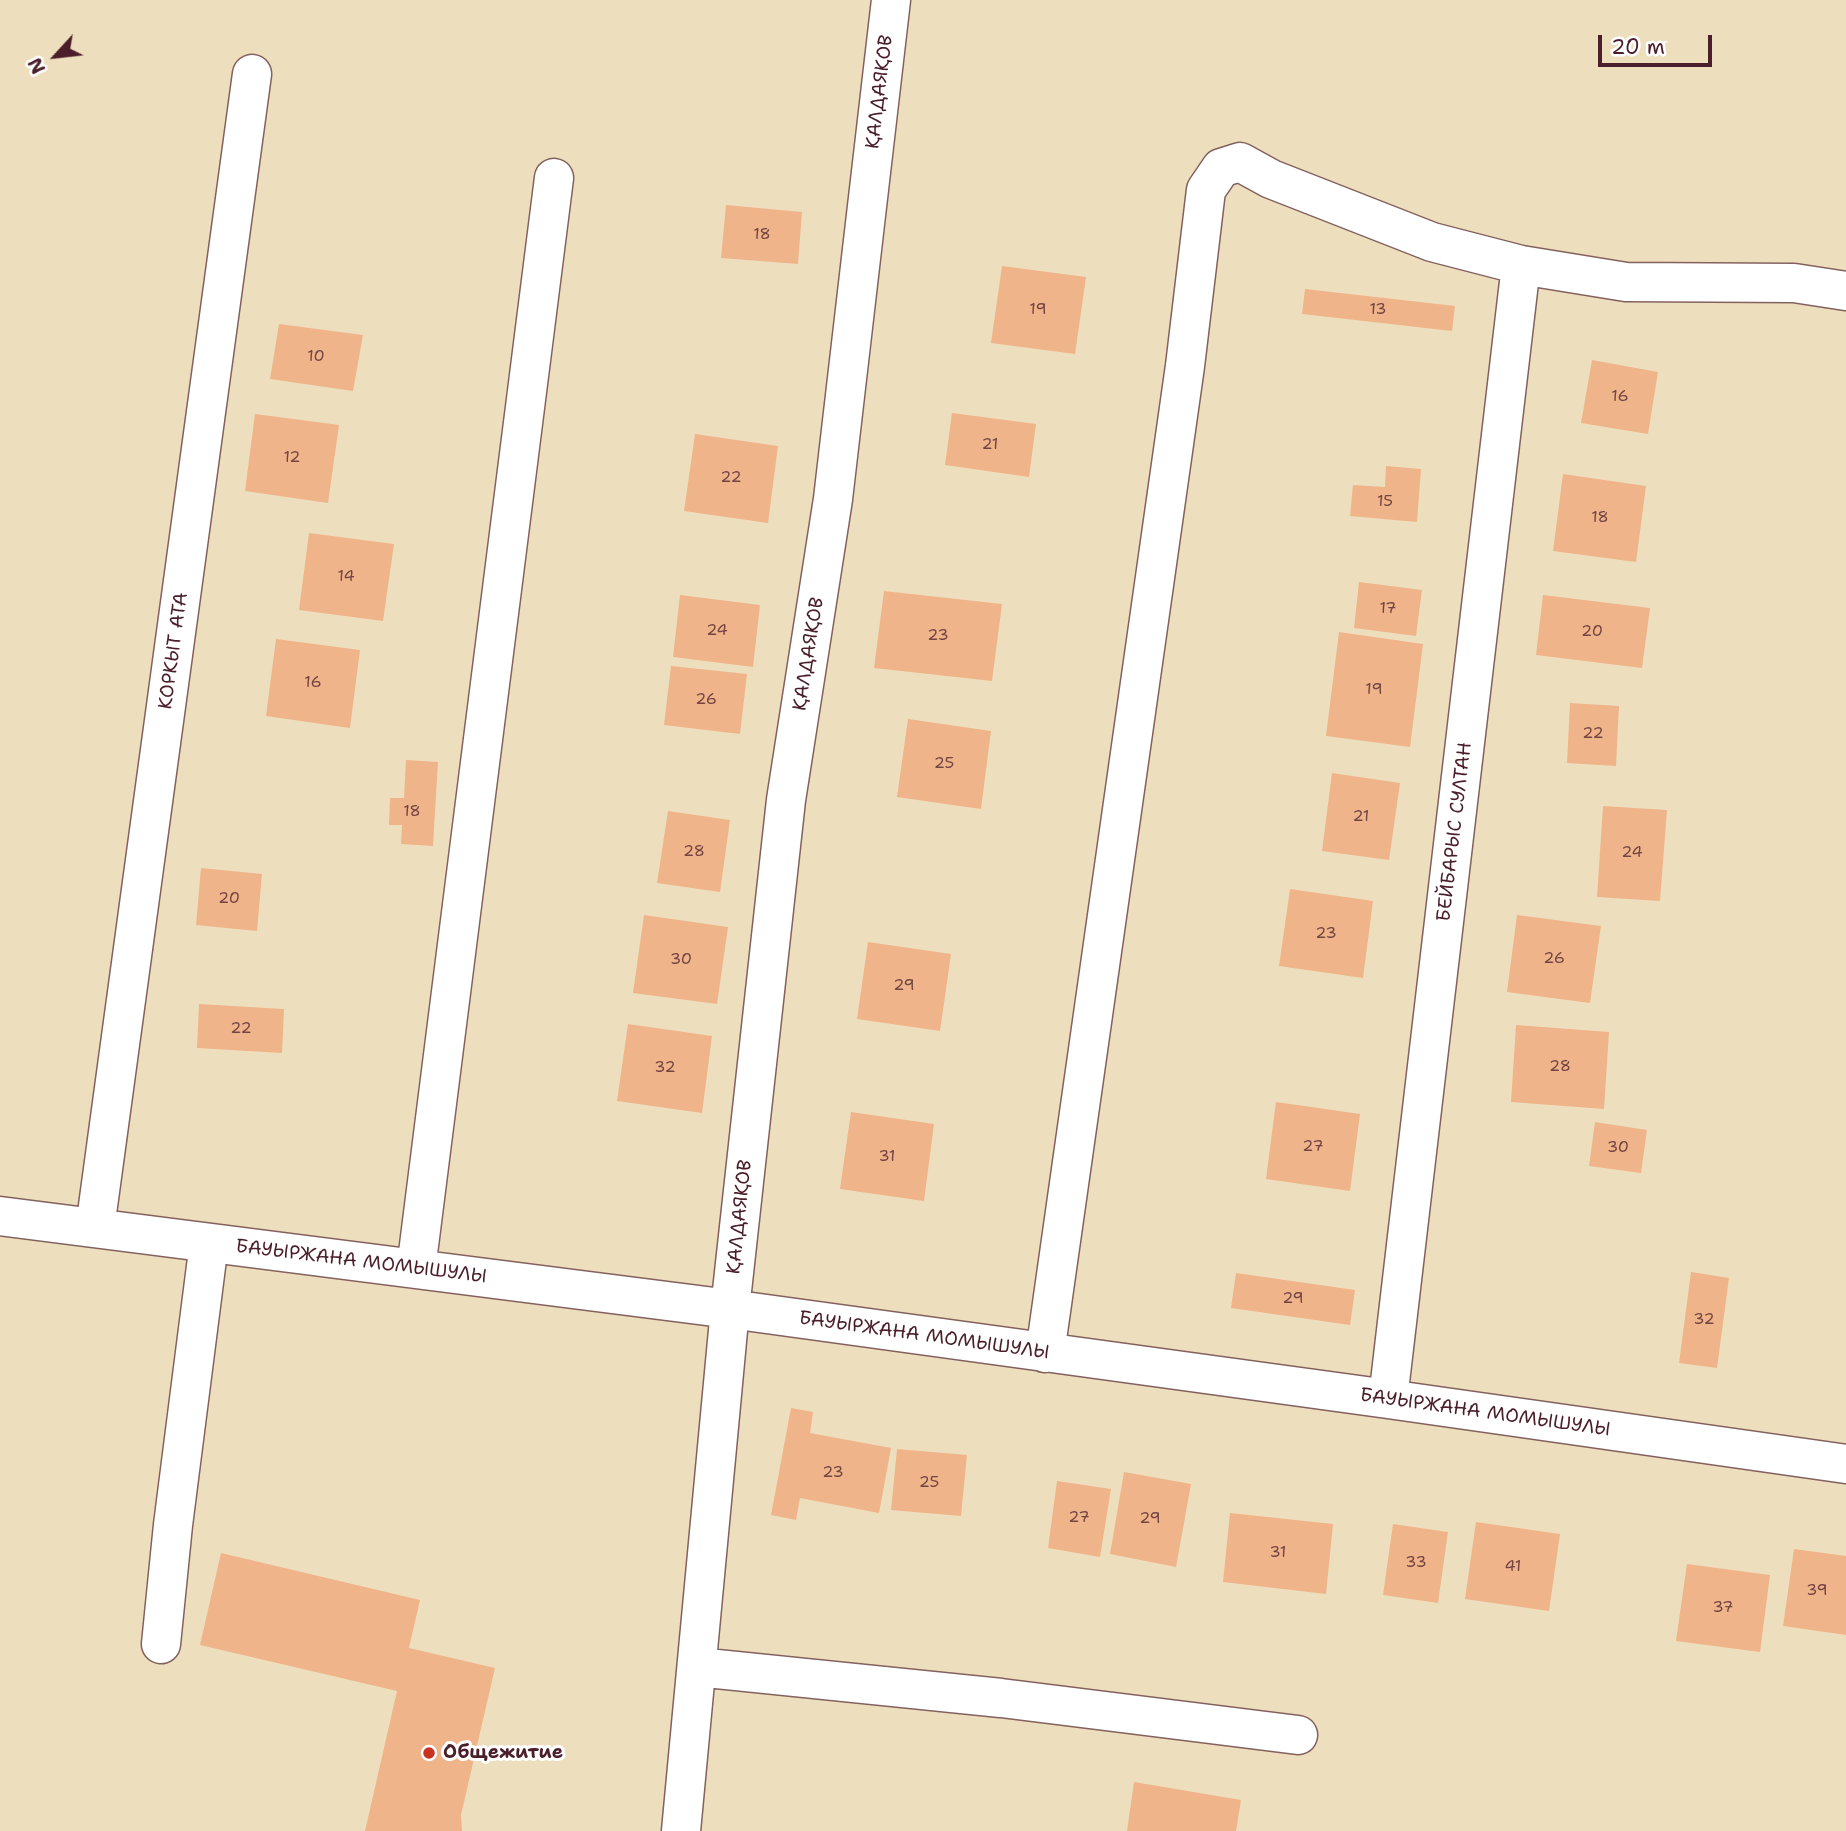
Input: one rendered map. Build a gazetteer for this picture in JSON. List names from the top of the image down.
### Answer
{
  "streets": {
    "street": [
      "ҚАЛДАЯҚОВ",
      "КОРКЫТ АТА",
      "БЕЙБАРЫС СУЛТАН",
      "БАУЫРЖАНА МОМЫШУЛЫ"
    ]
  },
  "crossings": [
    ["ҚАЛДАЯҚОВ", "БАУЫРЖАНА МОМЫШУЛЫ"],
    ["КОРКЫТ АТА", "БАУЫРЖАНА МОМЫШУЛЫ"],
    ["БЕЙБАРЫС СУЛТАН", "БАУЫРЖАНА МОМЫШУЛЫ"]
  ],
  "places": ["Общежитие"],
  "house_numbers": [
    "18",
    "19",
    "13",
    "10",
    "16",
    "21",
    "12",
    "22",
    "15",
    "18",
    "14",
    "17",
    "24",
    "20",
    "23",
    "16",
    "19",
    "26",
    "22",
    "25",
    "18",
    "21",
    "28",
    "24",
    "20",
    "23",
    "26",
    "30",
    "29",
    "22",
    "28",
    "32",
    "27",
    "30",
    "31",
    "29",
    "32",
    "23",
    "25",
    "27",
    "29",
    "31",
    "33",
    "41",
    "39",
    "37"
  ],
  "scale_bar": "20 m",
  "north": "bottom left"
}
